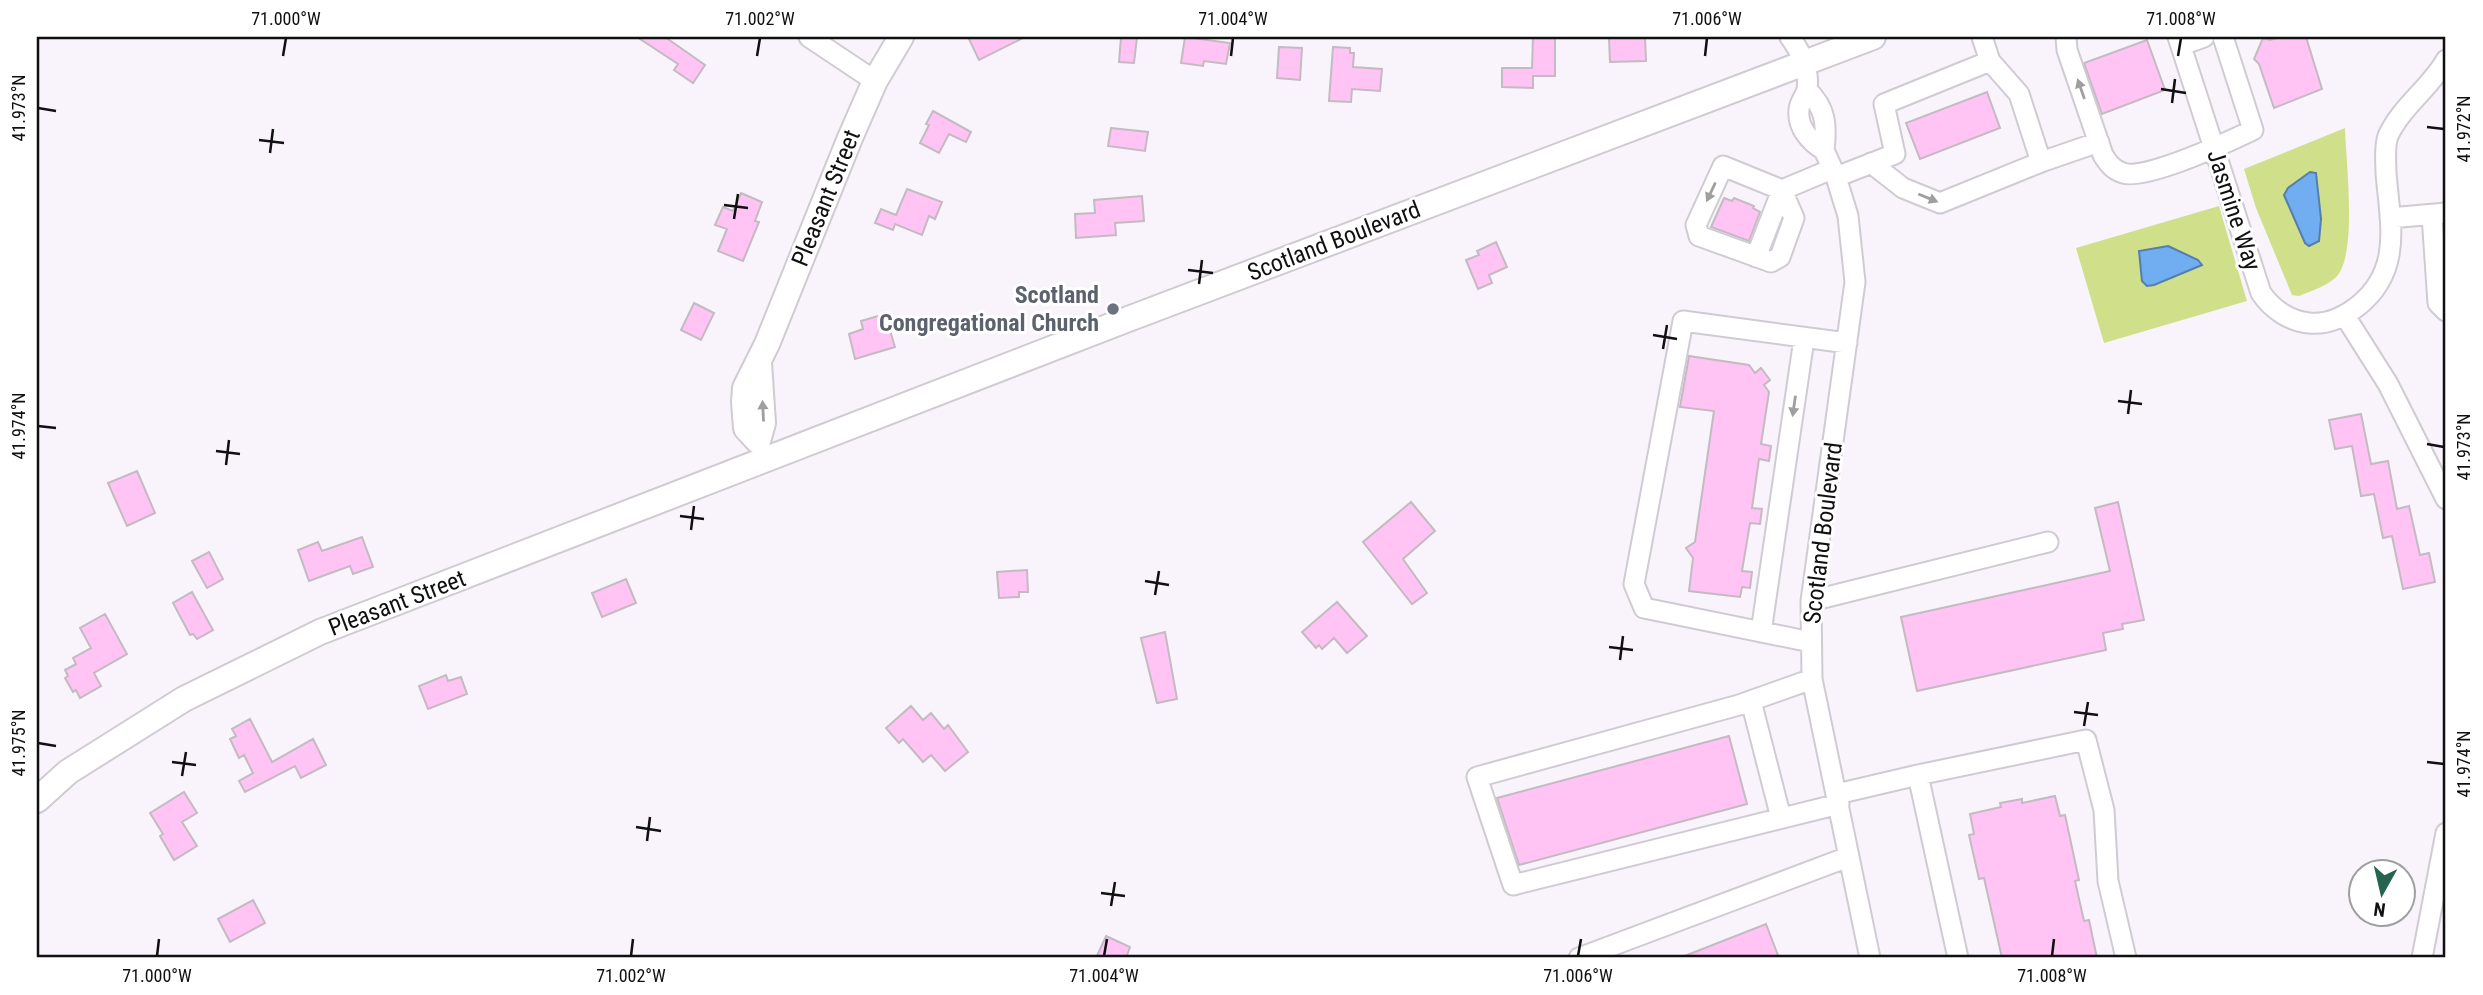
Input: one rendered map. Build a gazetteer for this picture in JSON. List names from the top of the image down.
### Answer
{
  "streets": {
    "main road": ["Pleasant Street", "Scotland Boulevard"],
    "street": ["Jasmine Way"]
  },
  "crossings": [
    ["Pleasant Street", "Scotland Boulevard"]
  ],
  "places": ["Scotland Congregational Church"],
  "north": "bottom",
  "coordinates": [
    "71.000°W",
    "71.002°W",
    "71.004°W",
    "71.006°W",
    "71.008°W",
    "41.973°N",
    "41.972°N",
    "41.974°N",
    "41.975°N"
  ]
}
